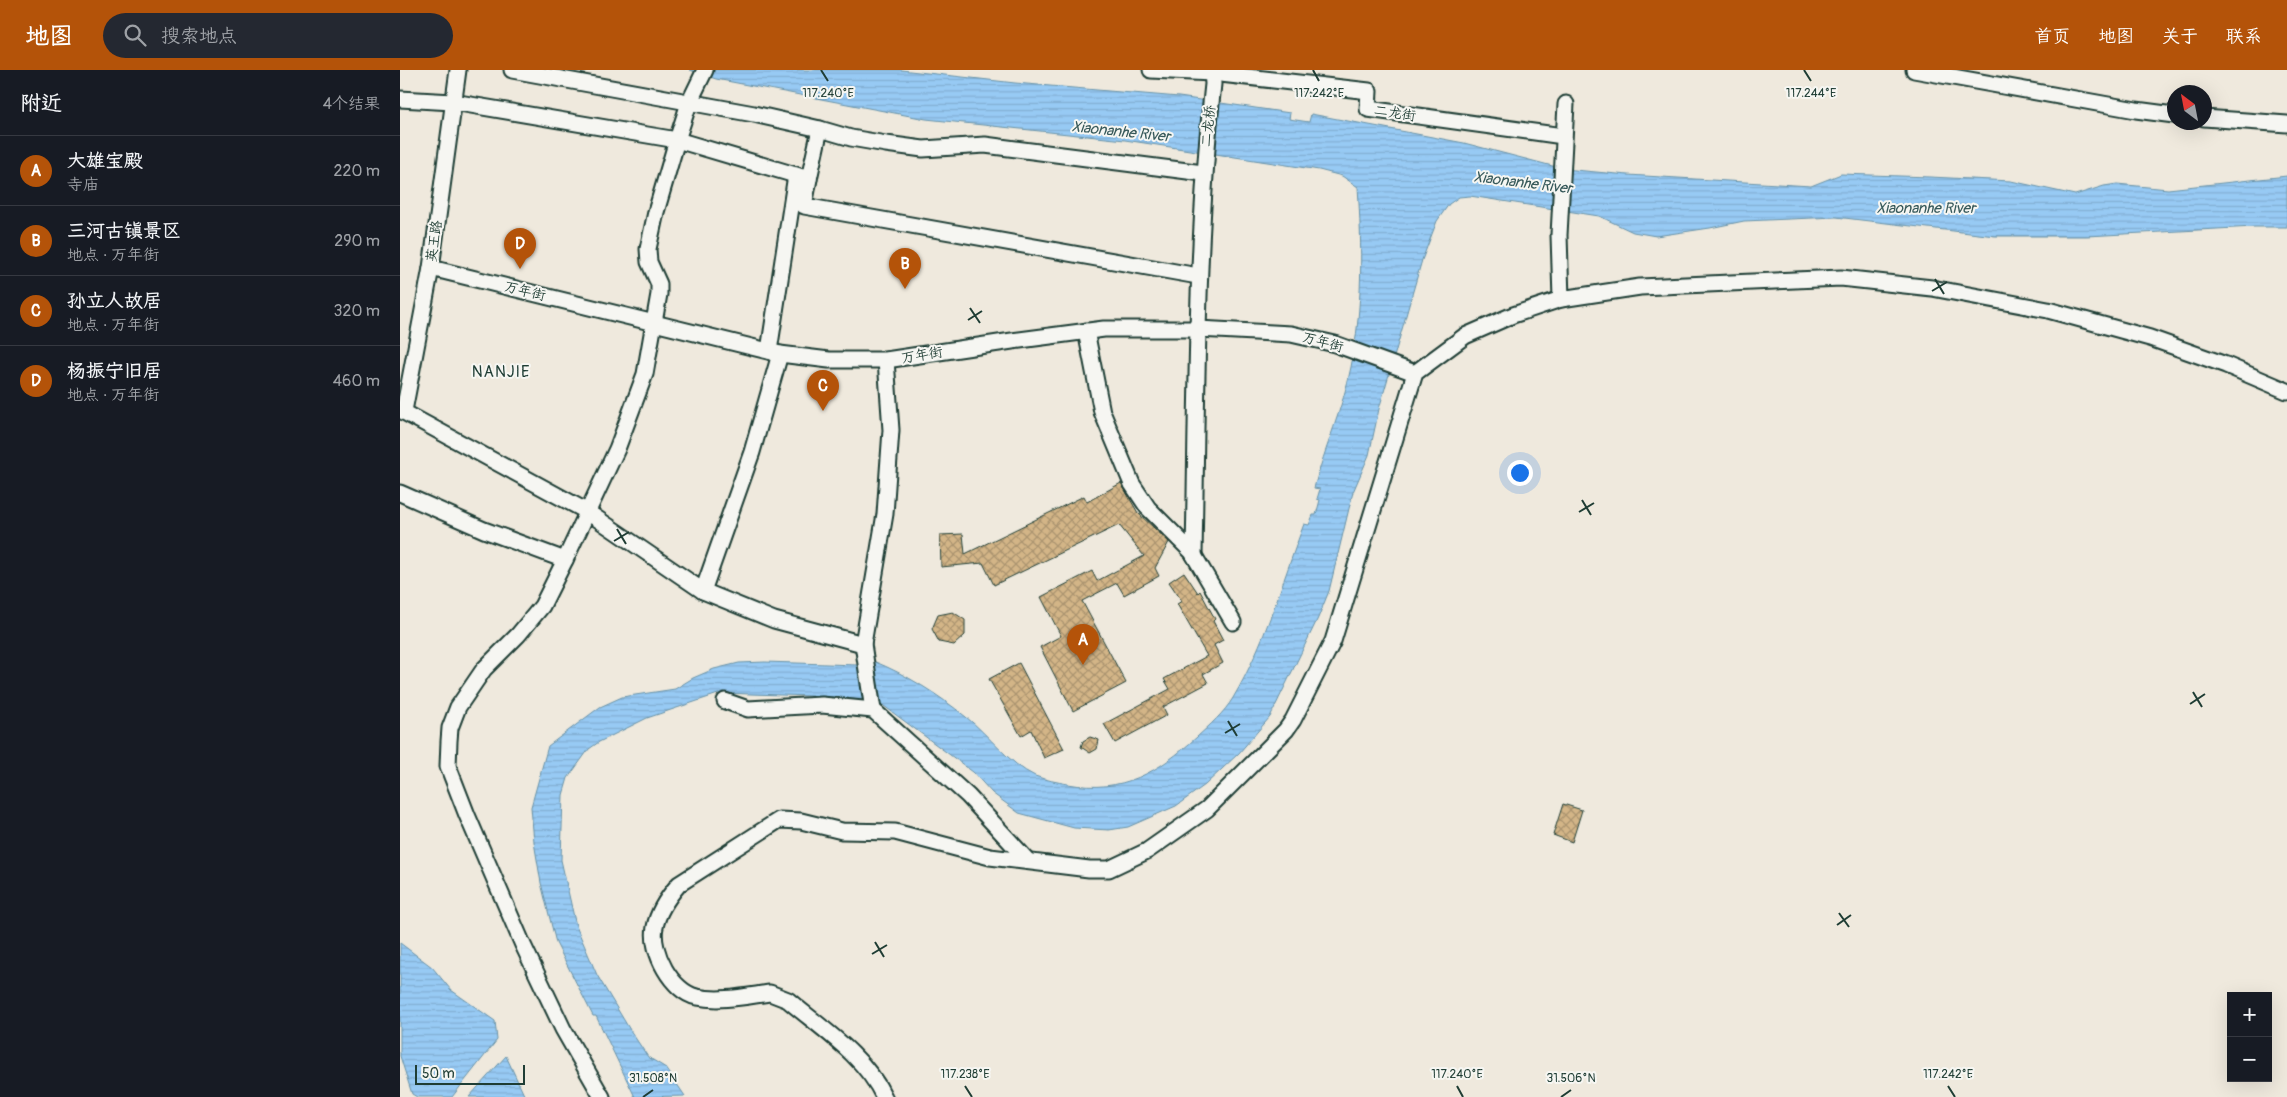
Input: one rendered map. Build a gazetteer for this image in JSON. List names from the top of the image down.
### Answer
{
  "streets": {
    "street": [
      "二龙街",
      "二龙桥",
      "英王路",
      "万年街"
    ]
  },
  "crossings": [
    ["二龙街", "二龙桥"],
    ["二龙桥", "万年街"],
    ["英王路", "万年街"]
  ],
  "districts": ["NANJIE"],
  "water": ["Xiaonanhe River"],
  "scale_bar": "50 m",
  "north": "top left",
  "page": {
    "header": "地图",
    "search": "搜索地点",
    "nav": [
      "首页",
      "地图",
      "关于",
      "联系"
    ],
    "heading": ["附近", "4个结果"],
    "list": [
      {
        "mark": "A",
        "name": "大雄宝殿",
        "note": "寺庙",
        "value": "220 m"
      },
      {
        "mark": "B",
        "name": "三河古镇景区",
        "note": "地点 · 万年街",
        "value": "290 m"
      },
      {
        "mark": "C",
        "name": "孙立人故居",
        "note": "地点 · 万年街",
        "value": "320 m"
      },
      {
        "mark": "D",
        "name": "杨振宁旧居",
        "note": "地点 · 万年街",
        "value": "460 m"
      }
    ],
    "pins": [
      "D",
      "B",
      "C",
      "A"
    ],
    "map_buttons": ["+", "−"],
    "scale": "50 m"
  },
  "coordinates": [
    "117.240°E",
    "117.242°E",
    "117.244°E",
    "117.238°E",
    "31.508°N",
    "31.506°N"
  ]
}
